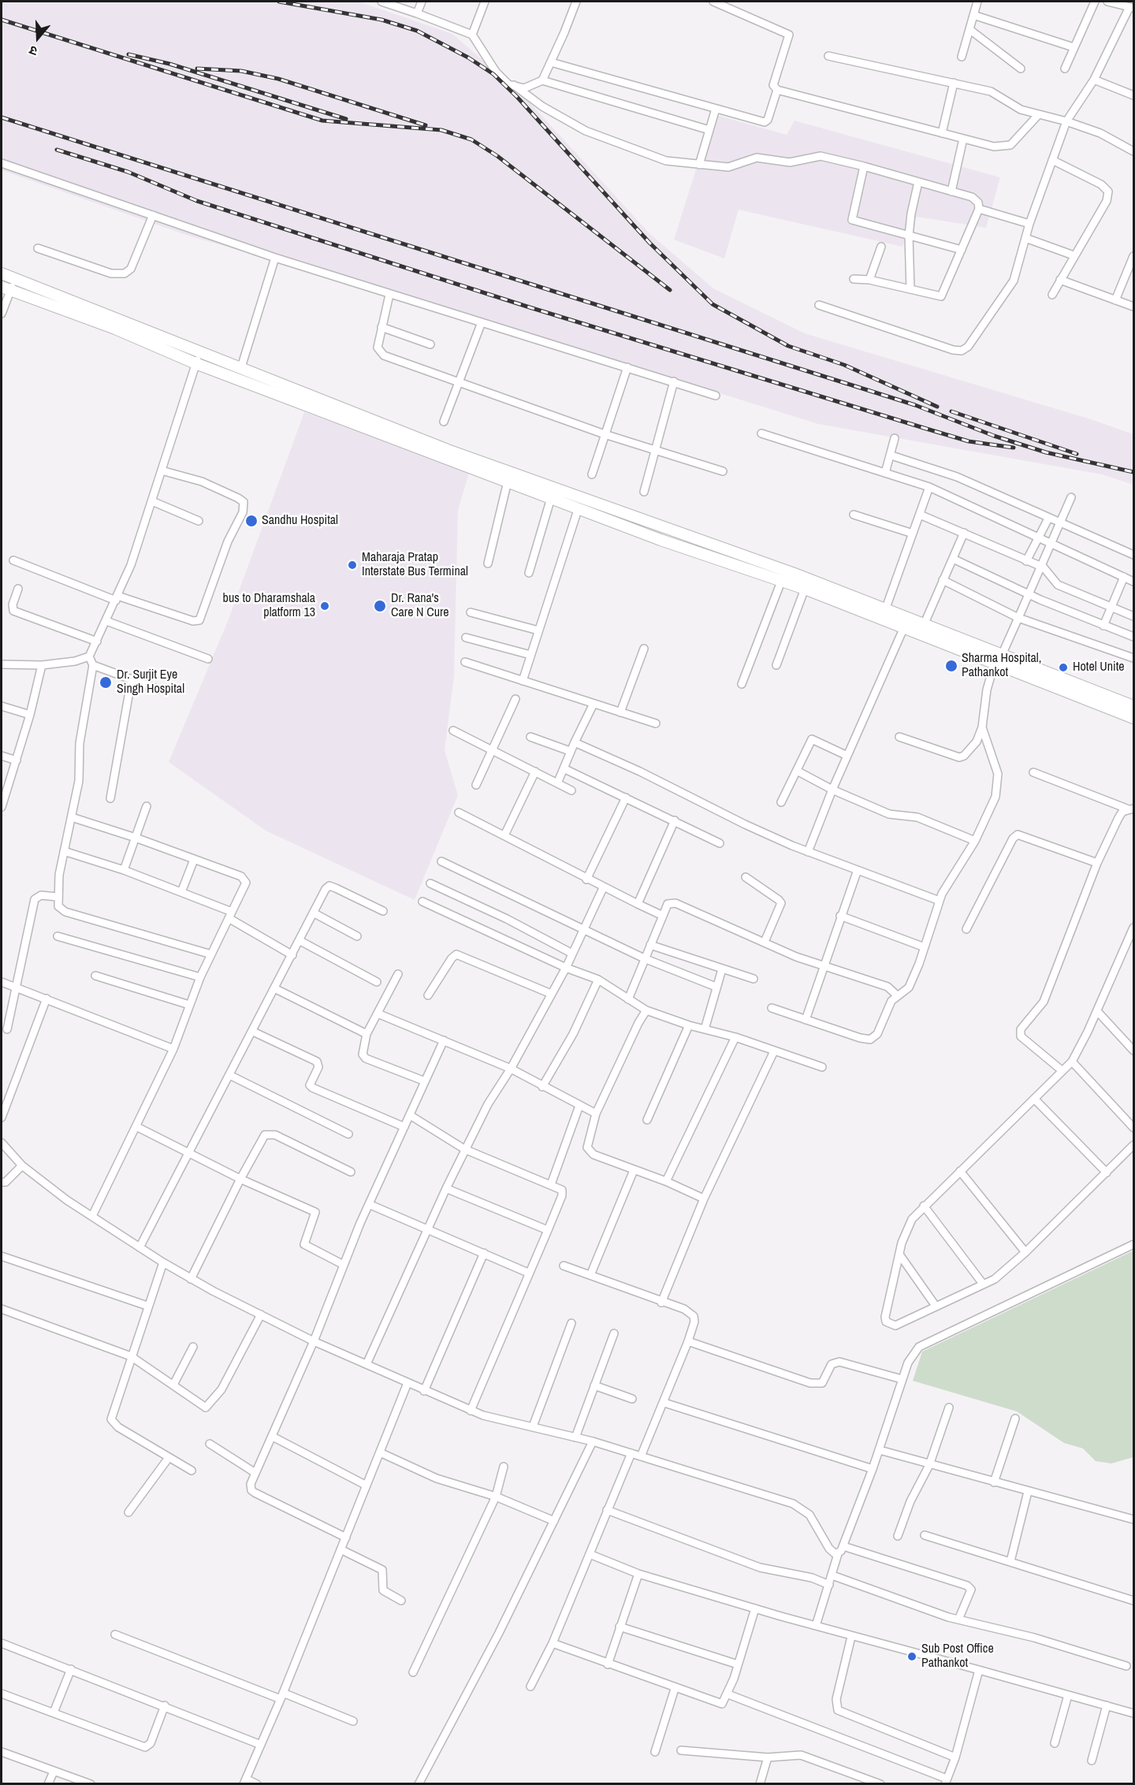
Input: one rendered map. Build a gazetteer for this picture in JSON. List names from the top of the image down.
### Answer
{
  "places": [
    "Sandhu Hospital",
    "Maharaja Pratap Interstate Bus Terminal",
    "bus to Dharamshala platform 13",
    "Dr. Rana's Care N Cure",
    "Sharma Hospital, Pathankot",
    "Hotel Unite",
    "Dr. Surjit Eye Singh Hospital",
    "Sub Post Office Pathankot"
  ],
  "north": "bottom"
}
